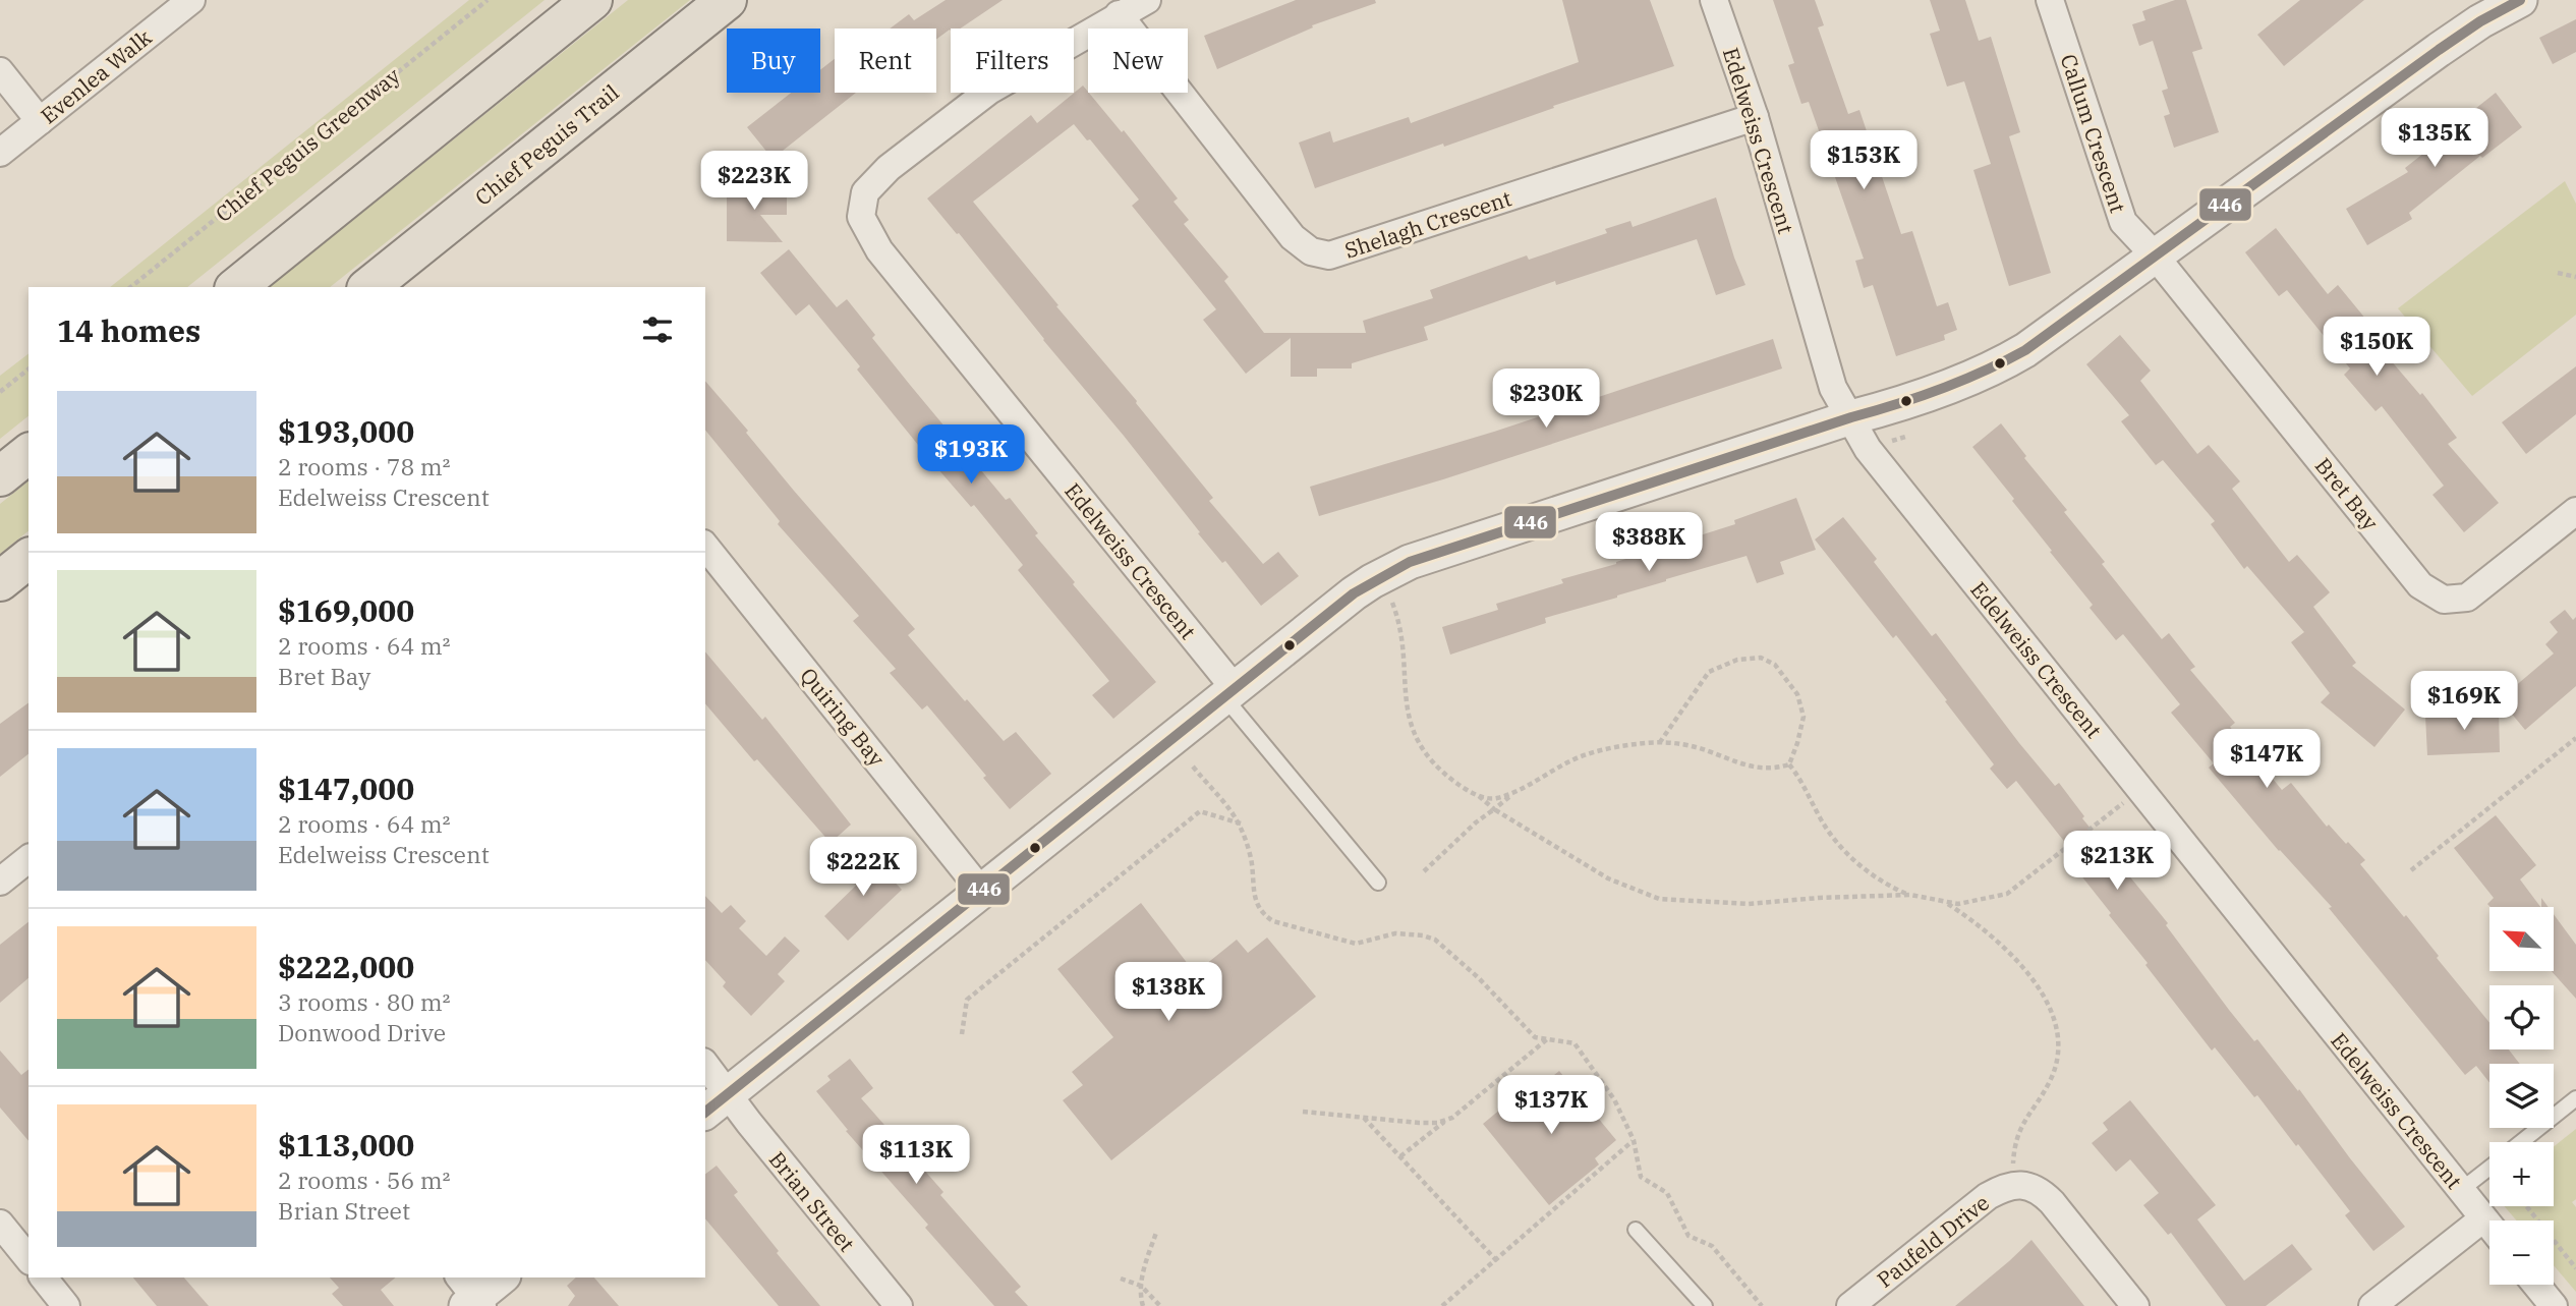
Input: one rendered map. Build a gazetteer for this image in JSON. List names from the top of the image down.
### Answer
{
  "streets": {
    "main road": ["Chief Peguis Trail"],
    "street": [
      "Evenlea Walk",
      "Callum Crescent",
      "Edelweiss Crescent",
      "Shelagh Crescent",
      "Bret Bay",
      "Quiring Bay",
      "Brian Street",
      "Paufeld Drive"
    ],
    "path": ["Chief Peguis Greenway"]
  },
  "crossings": [
    ["Callum Crescent", "Bret Bay"],
    ["Edelweiss Crescent", "Shelagh Crescent"]
  ],
  "lines": ["transit line 446"],
  "north": "top left",
  "page": {
    "chip": [
      "Buy",
      "Rent",
      "Filters",
      "New"
    ],
    "price": [
      "$135K",
      "$153K",
      "$223K",
      "$150K",
      "$230K",
      "$193K",
      "$388K",
      "$169K",
      "$147K",
      "$213K",
      "$222K",
      "$138K",
      "$137K",
      "$113K"
    ],
    "heading": "14 homes",
    "list": [
      {
        "name": "$193,000",
        "note": "2 rooms · 78 m² · Edelweiss Crescent"
      },
      {
        "name": "$169,000",
        "note": "2 rooms · 64 m² · Bret Bay"
      },
      {
        "name": "$147,000",
        "note": "2 rooms · 64 m² · Edelweiss Crescent"
      },
      {
        "name": "$222,000",
        "note": "3 rooms · 80 m² · Donwood Drive"
      },
      {
        "name": "$113,000",
        "note": "2 rooms · 56 m² · Brian Street"
      }
    ],
    "map_buttons": ["+", "−"]
  }
}
